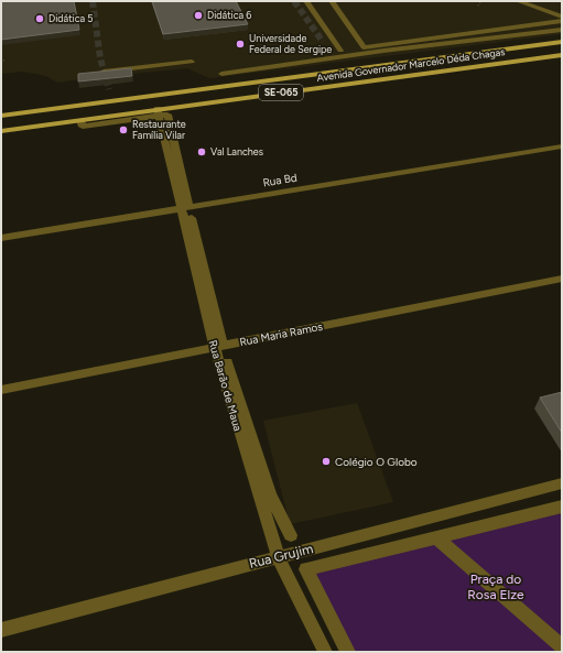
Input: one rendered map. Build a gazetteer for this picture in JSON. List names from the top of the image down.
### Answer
{
  "streets": {
    "main road": ["Avenida Governador Marcelo Déda Chagas", "SE-065"],
    "street": [
      "Rua Bd",
      "Rua Maria Ramos",
      "Rua Barão de Maua",
      "Rua Grujim"
    ]
  },
  "crossings": [
    ["Avenida Governador Marcelo Déda Chagas", "Rua Barão de Maua"],
    ["Rua Bd", "Rua Barão de Maua"],
    ["Rua Maria Ramos", "Rua Barão de Maua"],
    ["Rua Barão de Maua", "Rua Grujim"]
  ],
  "parks": ["Praça do Rosa Elze"],
  "places": [
    "Didática 6",
    "Didática 5",
    "Universidade Federal de Sergipe",
    "Restaurante Família Vilar",
    "Val Lanches",
    "Colégio O Globo"
  ]
}
